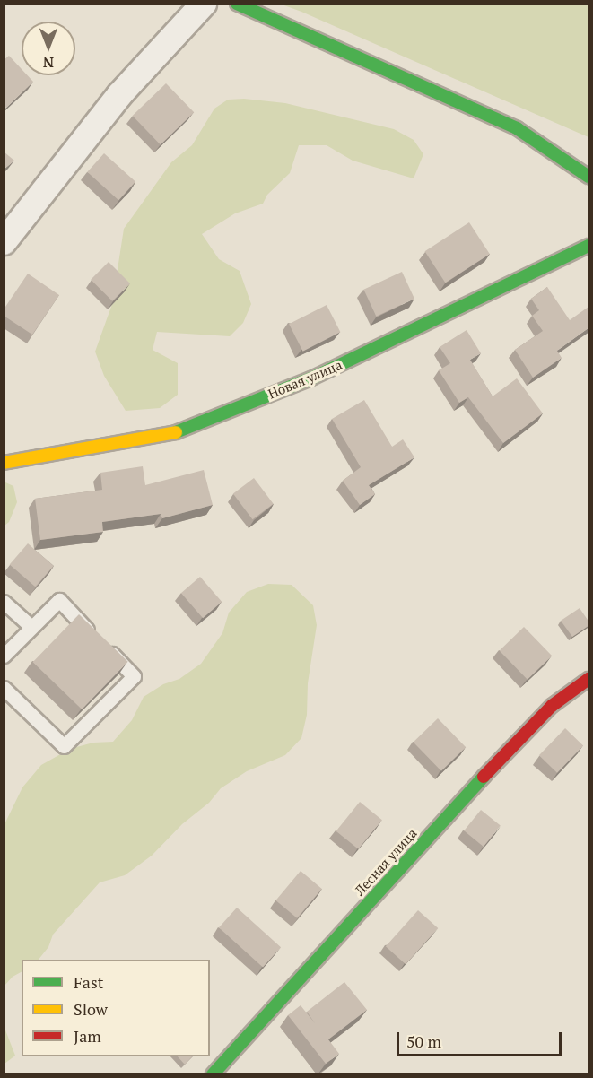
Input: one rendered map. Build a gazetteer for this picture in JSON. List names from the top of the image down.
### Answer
{
  "streets": {
    "street": ["Новая улица", "Лесная улица"]
  },
  "legend": ["Fast", "Slow", "Jam"],
  "scale_bar": "50 m",
  "north": "bottom"
}
